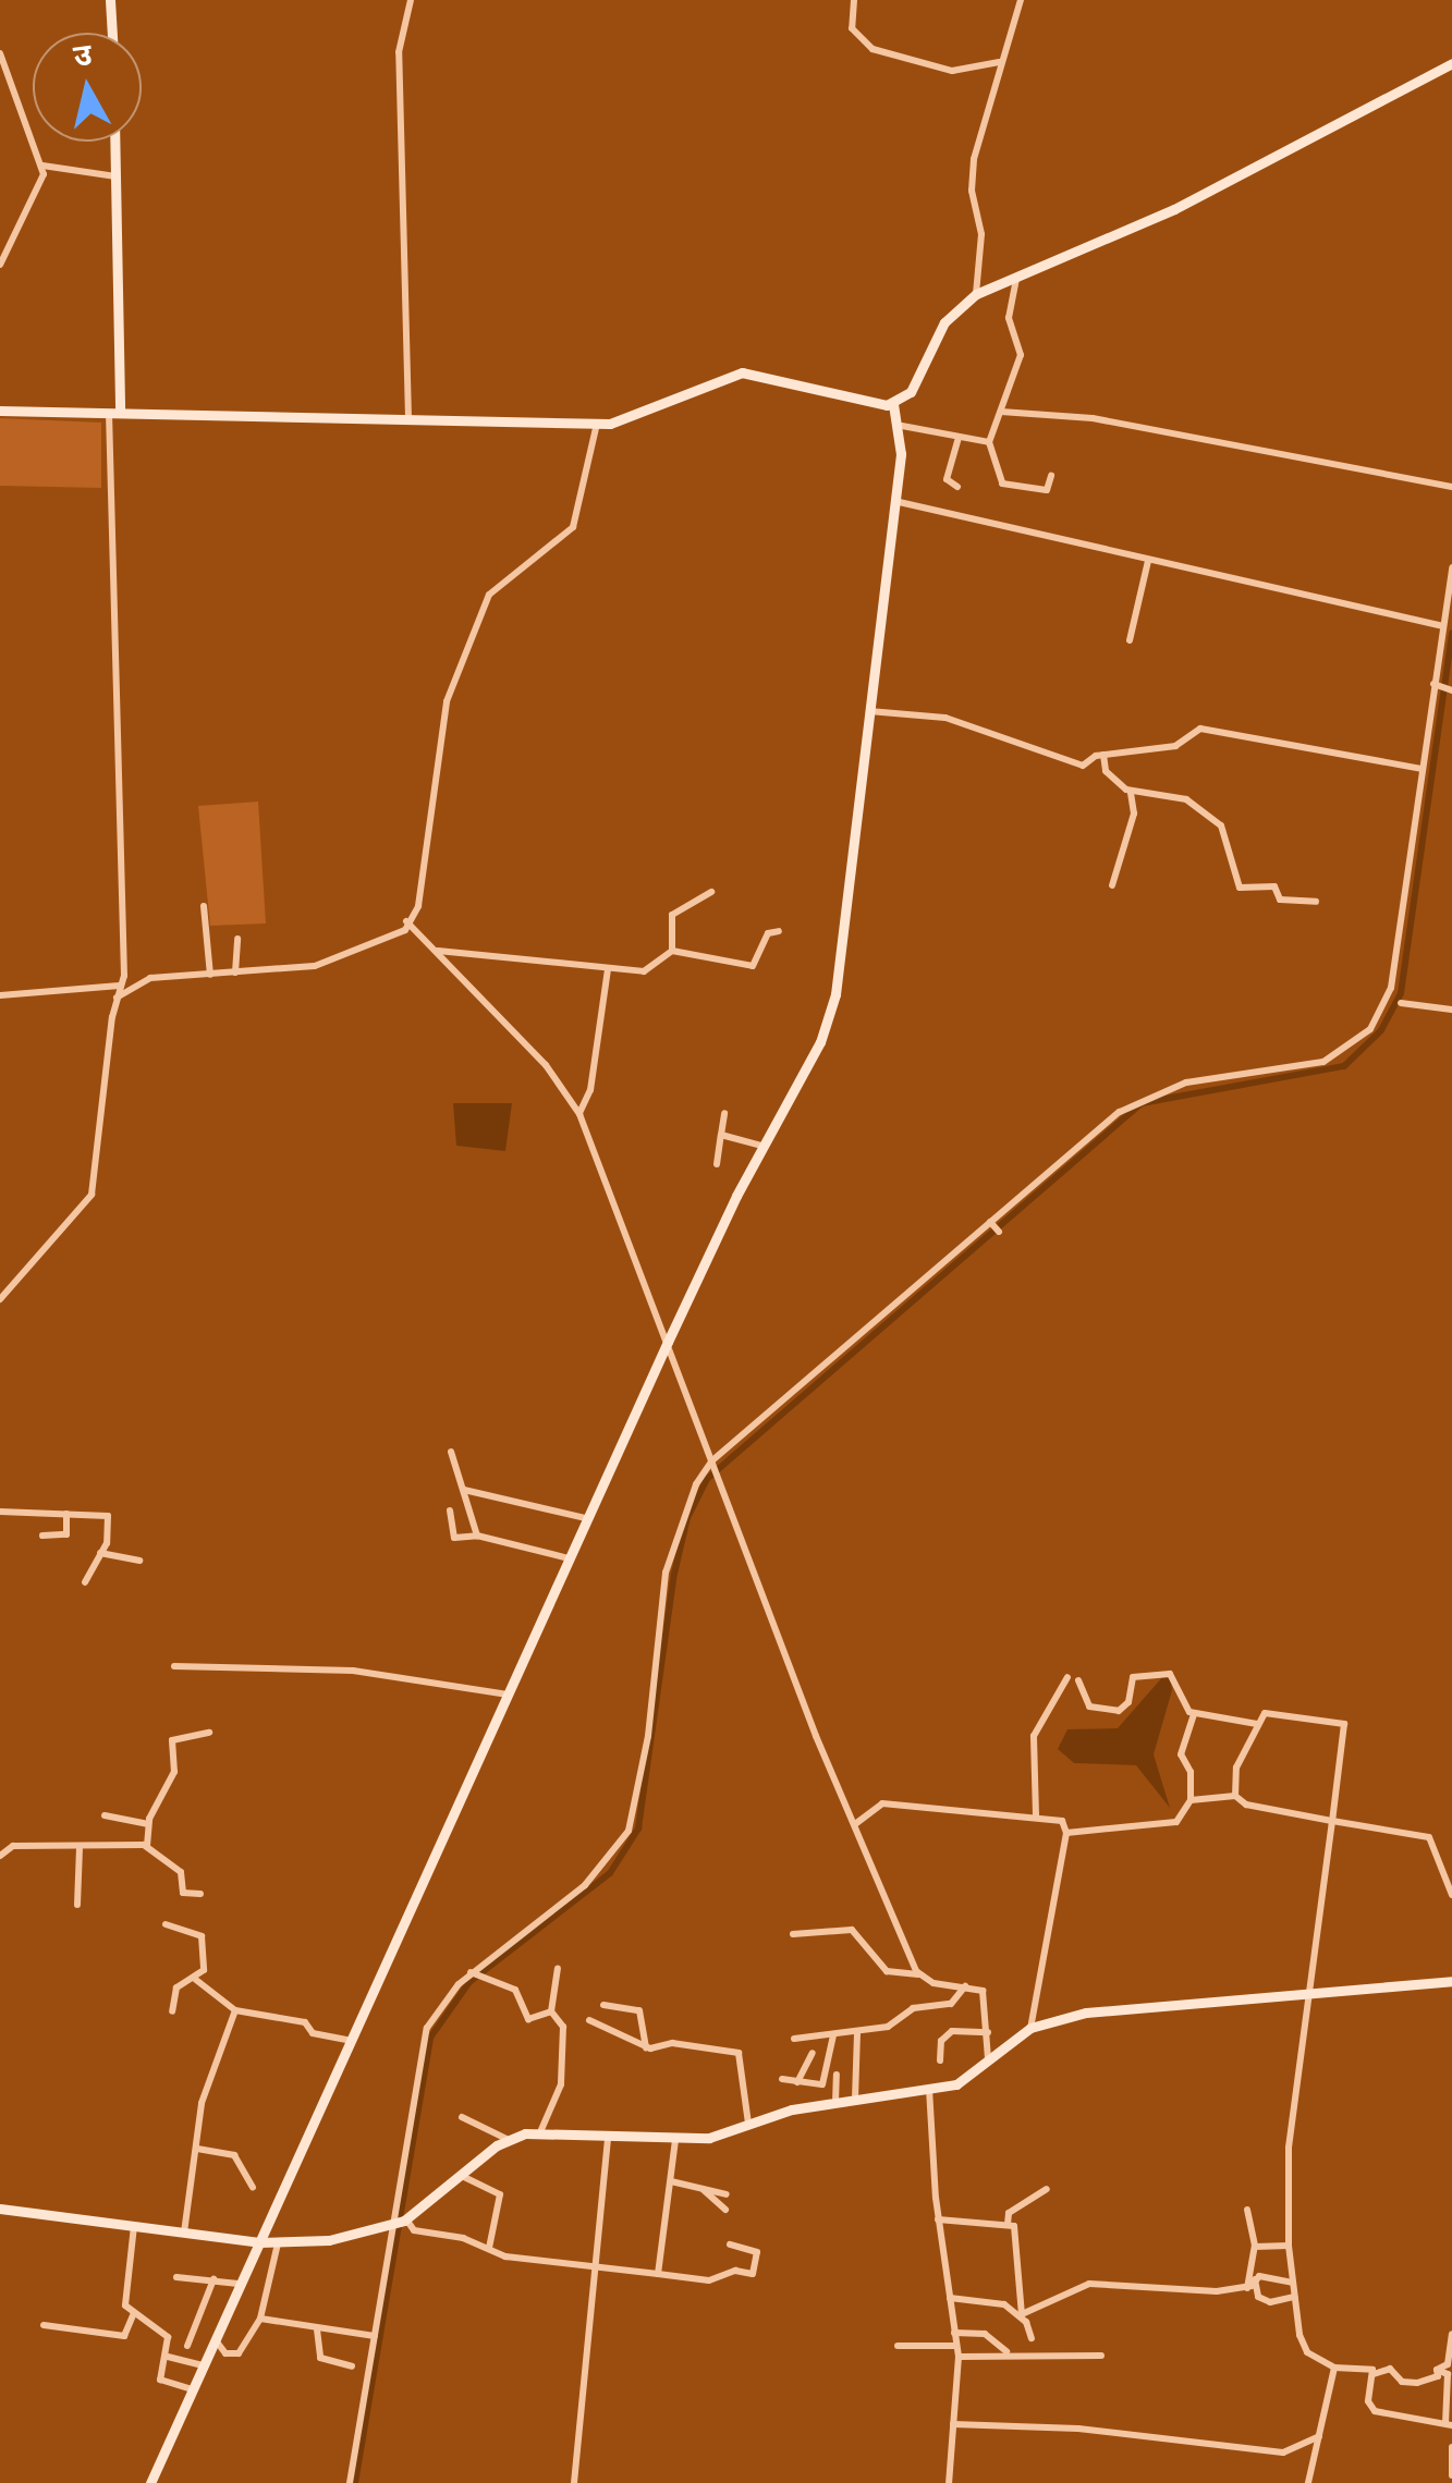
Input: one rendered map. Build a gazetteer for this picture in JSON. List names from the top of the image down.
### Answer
{
  "north": "top"
}
